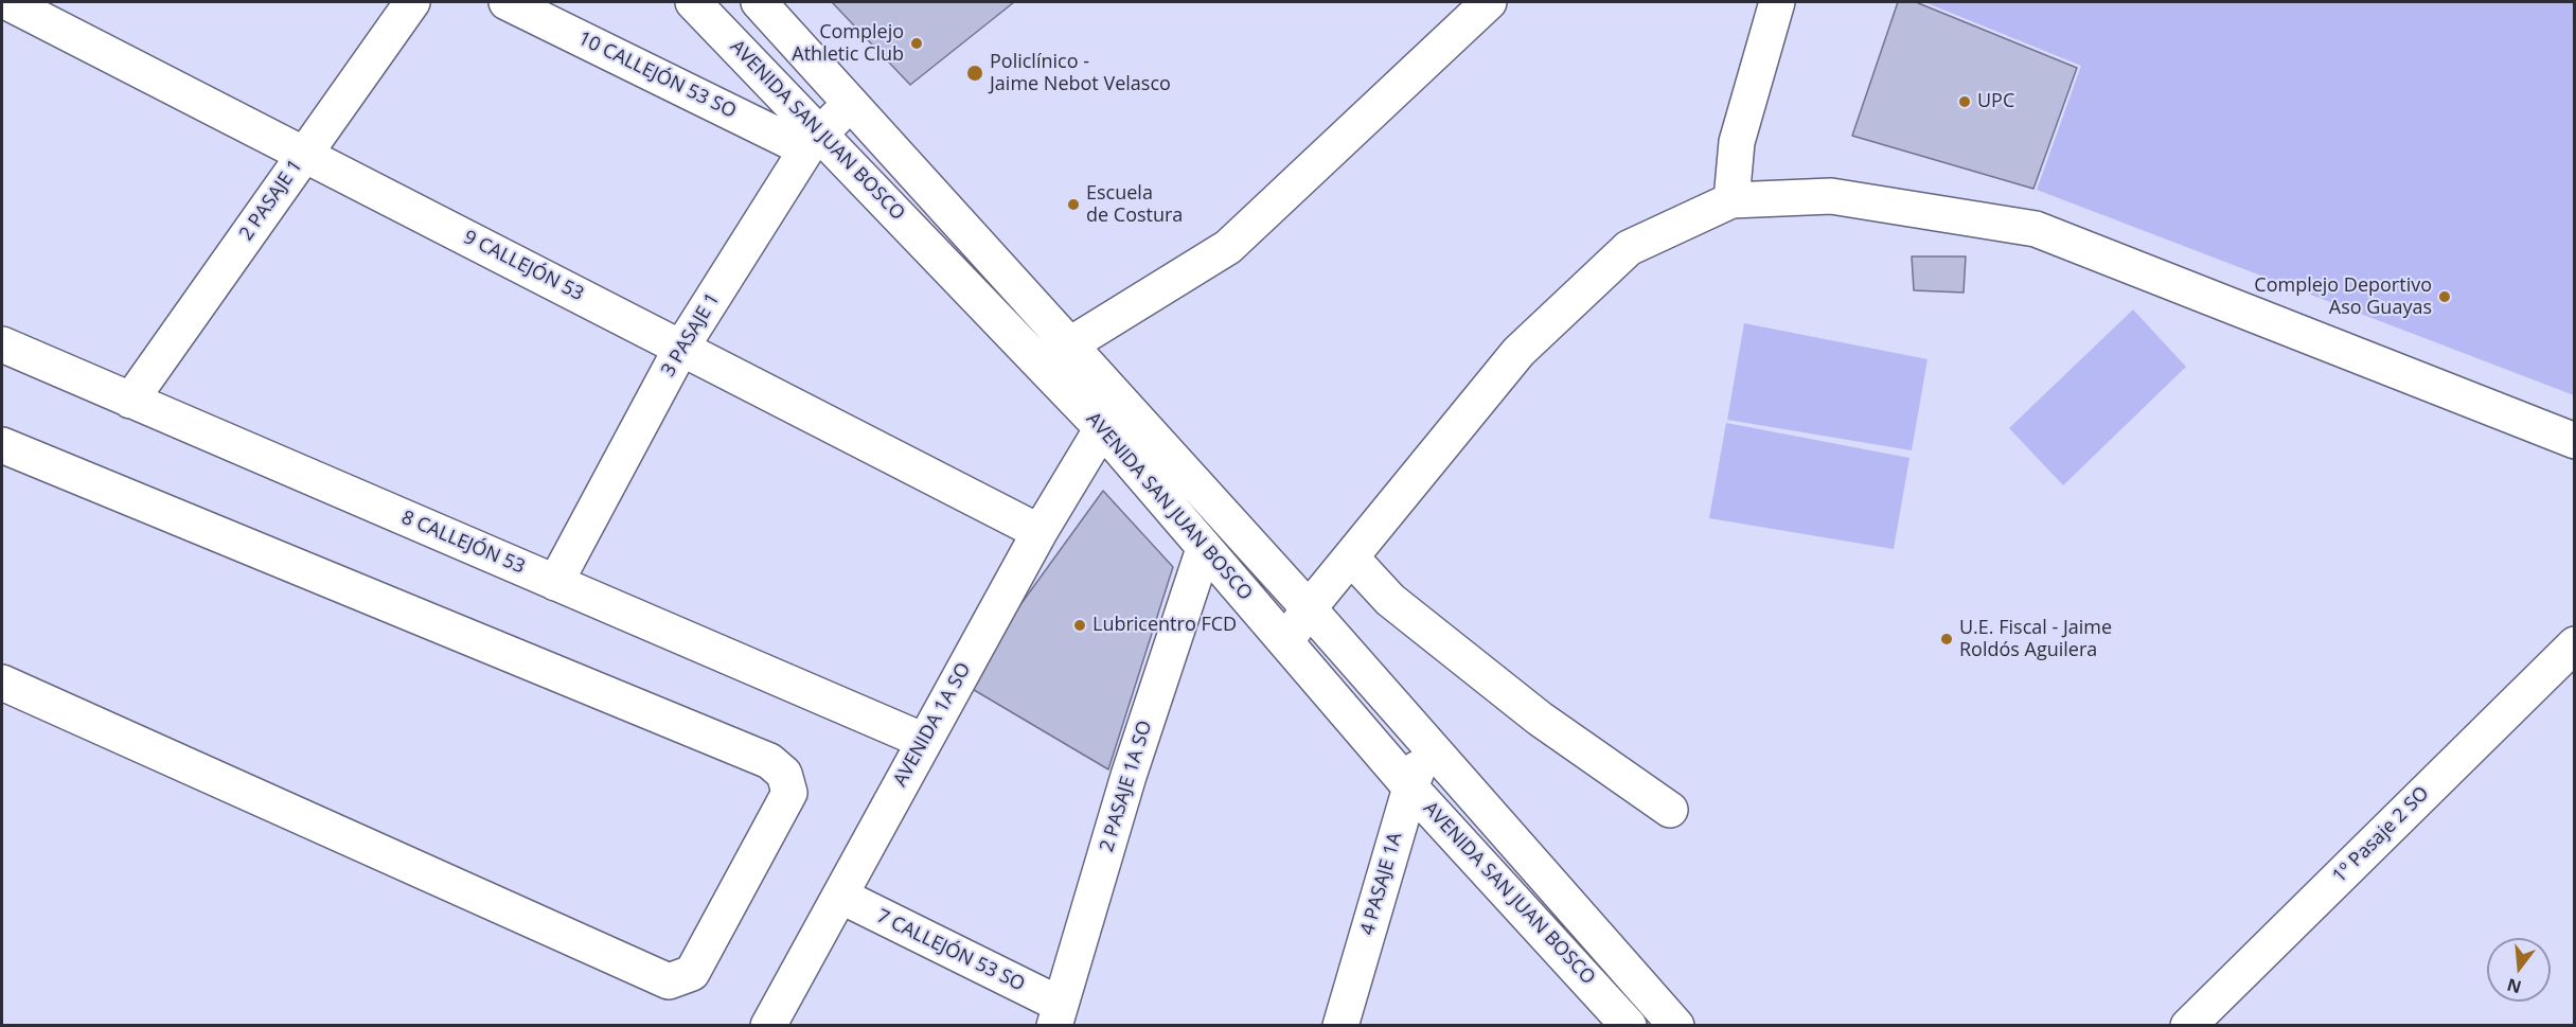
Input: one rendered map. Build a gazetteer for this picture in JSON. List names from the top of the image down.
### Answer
{
  "streets": {
    "street": [
      "10 CALLEJÓN 53 SO",
      "AVENIDA SAN JUAN BOSCO",
      "2 PASAJE 1",
      "9 CALLEJÓN 53",
      "3 PASAJE 1",
      "8 CALLEJÓN 53",
      "AVENIDA 1A SO",
      "2 PASAJE 1A SO",
      "1º Pasaje 2 SO",
      "4 PASAJE 1A",
      "7 CALLEJÓN 53 SO"
    ]
  },
  "crossings": [
    ["10 CALLEJÓN 53 SO", "AVENIDA SAN JUAN BOSCO"],
    ["10 CALLEJÓN 53 SO", "3 PASAJE 1"],
    ["AVENIDA SAN JUAN BOSCO", "3 PASAJE 1"],
    ["AVENIDA SAN JUAN BOSCO", "AVENIDA 1A SO"],
    ["AVENIDA SAN JUAN BOSCO", "2 PASAJE 1A SO"],
    ["AVENIDA SAN JUAN BOSCO", "4 PASAJE 1A"],
    ["2 PASAJE 1", "9 CALLEJÓN 53"],
    ["2 PASAJE 1", "8 CALLEJÓN 53"],
    ["9 CALLEJÓN 53", "3 PASAJE 1"],
    ["9 CALLEJÓN 53", "AVENIDA 1A SO"],
    ["3 PASAJE 1", "8 CALLEJÓN 53"],
    ["8 CALLEJÓN 53", "AVENIDA 1A SO"],
    ["AVENIDA 1A SO", "7 CALLEJÓN 53 SO"],
    ["2 PASAJE 1A SO", "7 CALLEJÓN 53 SO"]
  ],
  "places": [
    "Complejo Athletic Club",
    "Policlínico - Jaime Nebot Velasco",
    "UPC",
    "Escuela de Costura",
    "Complejo Deportivo Aso Guayas",
    "Lubricentro FCD",
    "U.E. Fiscal - Jaime Roldós Aguilera"
  ],
  "north": "bottom"
}
